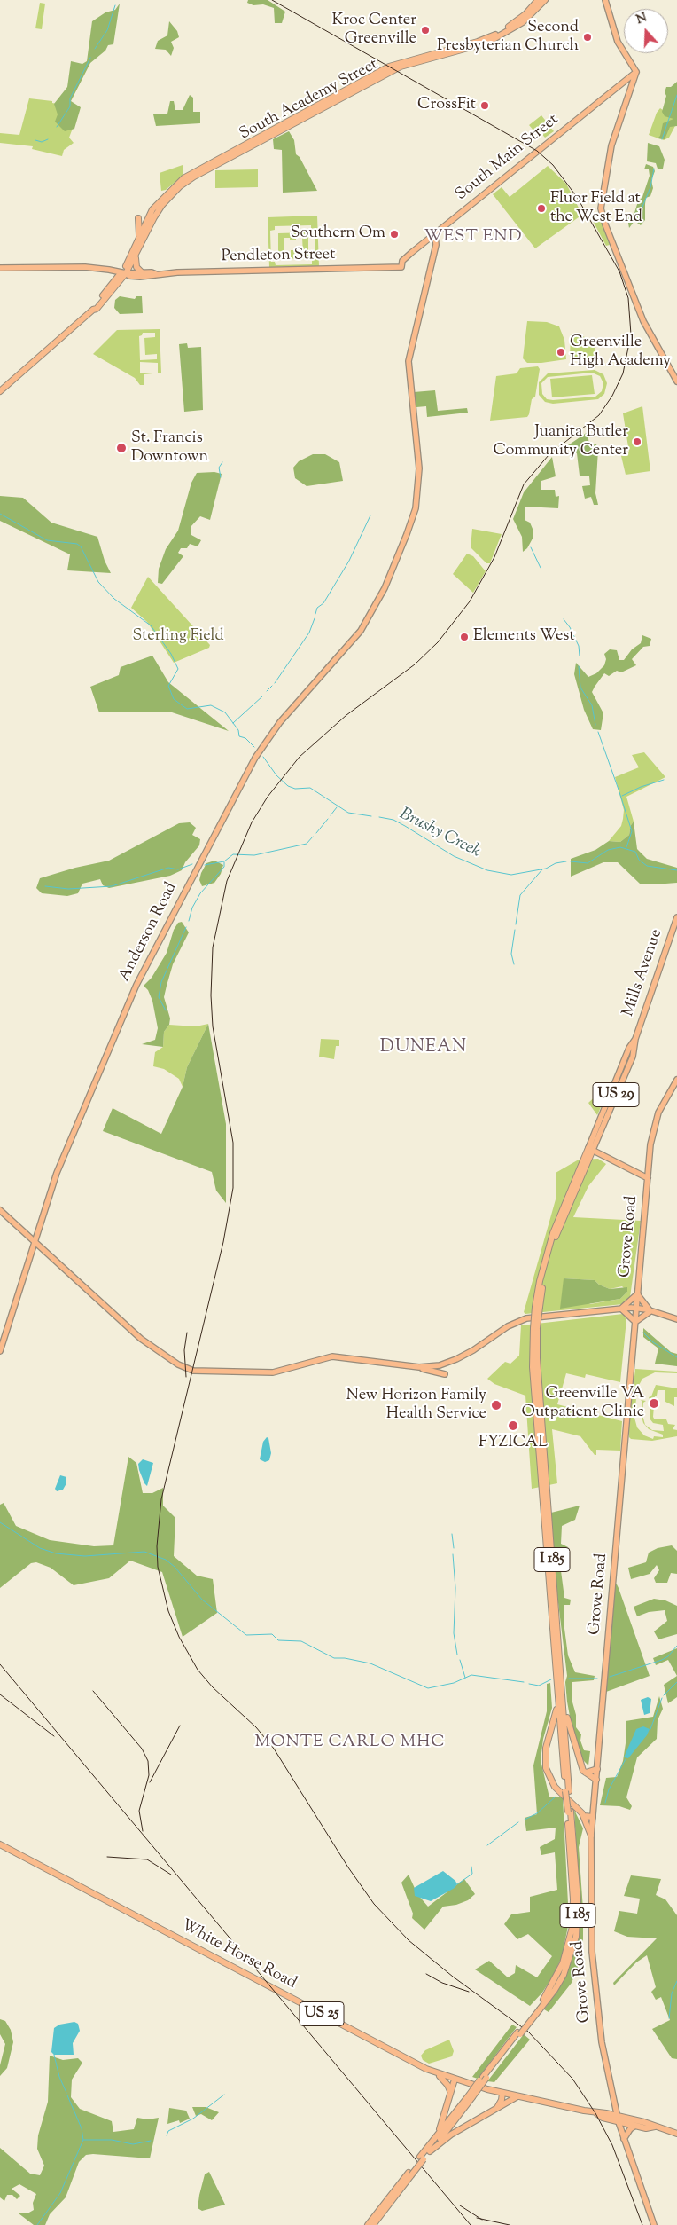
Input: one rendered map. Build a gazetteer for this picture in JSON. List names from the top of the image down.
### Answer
{
  "streets": {
    "highway": [
      "South Academy Street",
      "I 185",
      "White Horse Road",
      "US 25"
    ],
    "main road": [
      "South Main Street",
      "Pendleton Street",
      "Anderson Road",
      "Mills Avenue",
      "US 29",
      "Grove Road"
    ]
  },
  "crossings": [
    ["South Academy Street", "Pendleton Street"],
    ["South Main Street", "Pendleton Street"],
    ["South Main Street", "Anderson Road"],
    ["Mills Avenue", "I 185"],
    ["Grove Road", "White Horse Road"]
  ],
  "districts": ["WEST END", "DUNEAN", "MONTE CARLO MHC"],
  "water": ["Brushy Creek"],
  "parks": ["Sterling Field"],
  "places": [
    "Kroc Center Greenville",
    "Second Presbyterian Church",
    "CrossFit",
    "Fluor Field at the West End",
    "Southern Om",
    "Greenville High Academy",
    "Juanita Butler Community Center",
    "St. Francis Downtown",
    "Elements West",
    "Greenville VA Outpatient Clinic",
    "New Horizon Family Health Service",
    "FYZICAL"
  ],
  "north": "top"
}
